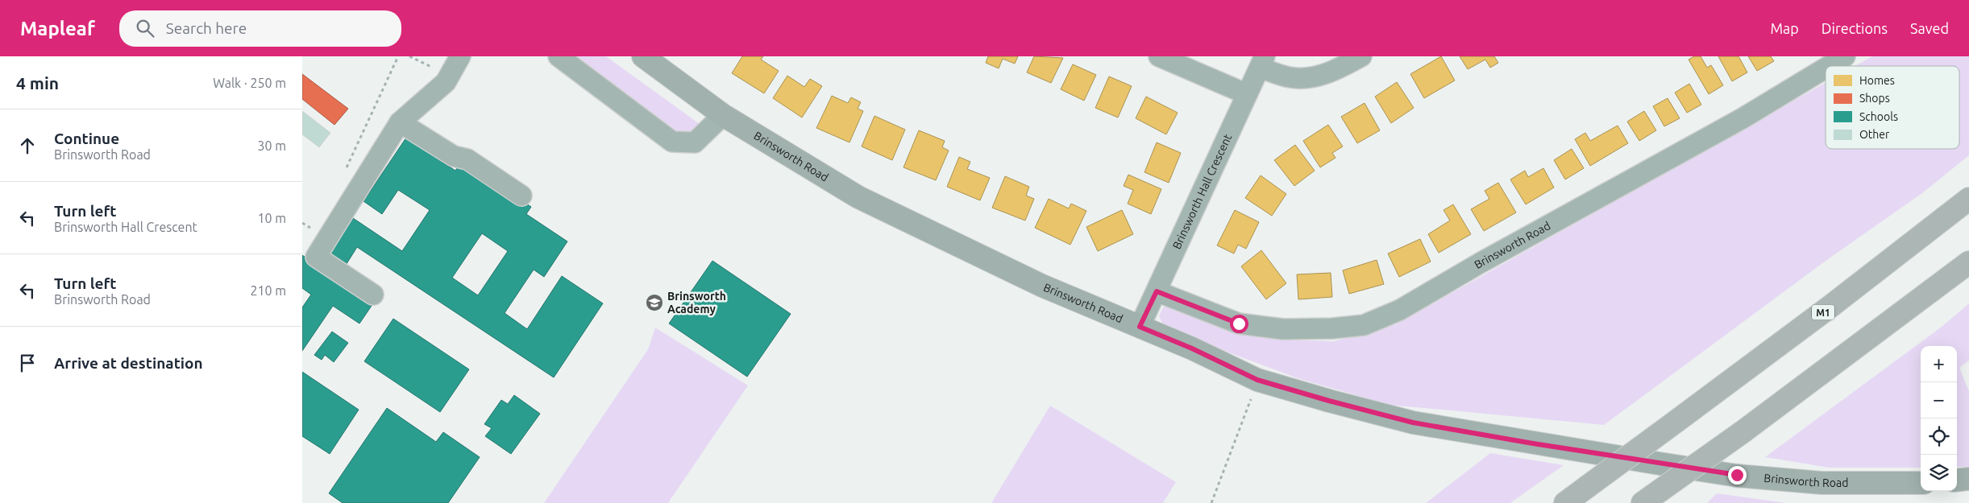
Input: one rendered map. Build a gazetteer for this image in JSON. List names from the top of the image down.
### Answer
{
  "streets": {
    "highway": ["M1"],
    "main road": ["Brinsworth Road"],
    "street": ["Brinsworth Hall Crescent"]
  },
  "crossings": [
    ["Brinsworth Road", "Brinsworth Hall Crescent"]
  ],
  "places": {
    "school or university": ["Brinsworth Academy"]
  },
  "legend": [
    "Homes",
    "Shops",
    "Schools",
    "Other"
  ],
  "page": {
    "header": "Mapleaf",
    "search": "Search here",
    "nav": ["Map", "Directions", "Saved"],
    "heading": ["4 min", "Walk · 250 m"],
    "list": [
      ["Continue", "Brinsworth Road", "30 m"],
      ["Turn left", "Brinsworth Hall Crescent", "10 m"],
      ["Turn left", "Brinsworth Road", "210 m"],
      "Arrive at destination"
    ],
    "map_buttons": ["+", "−"]
  }
}
